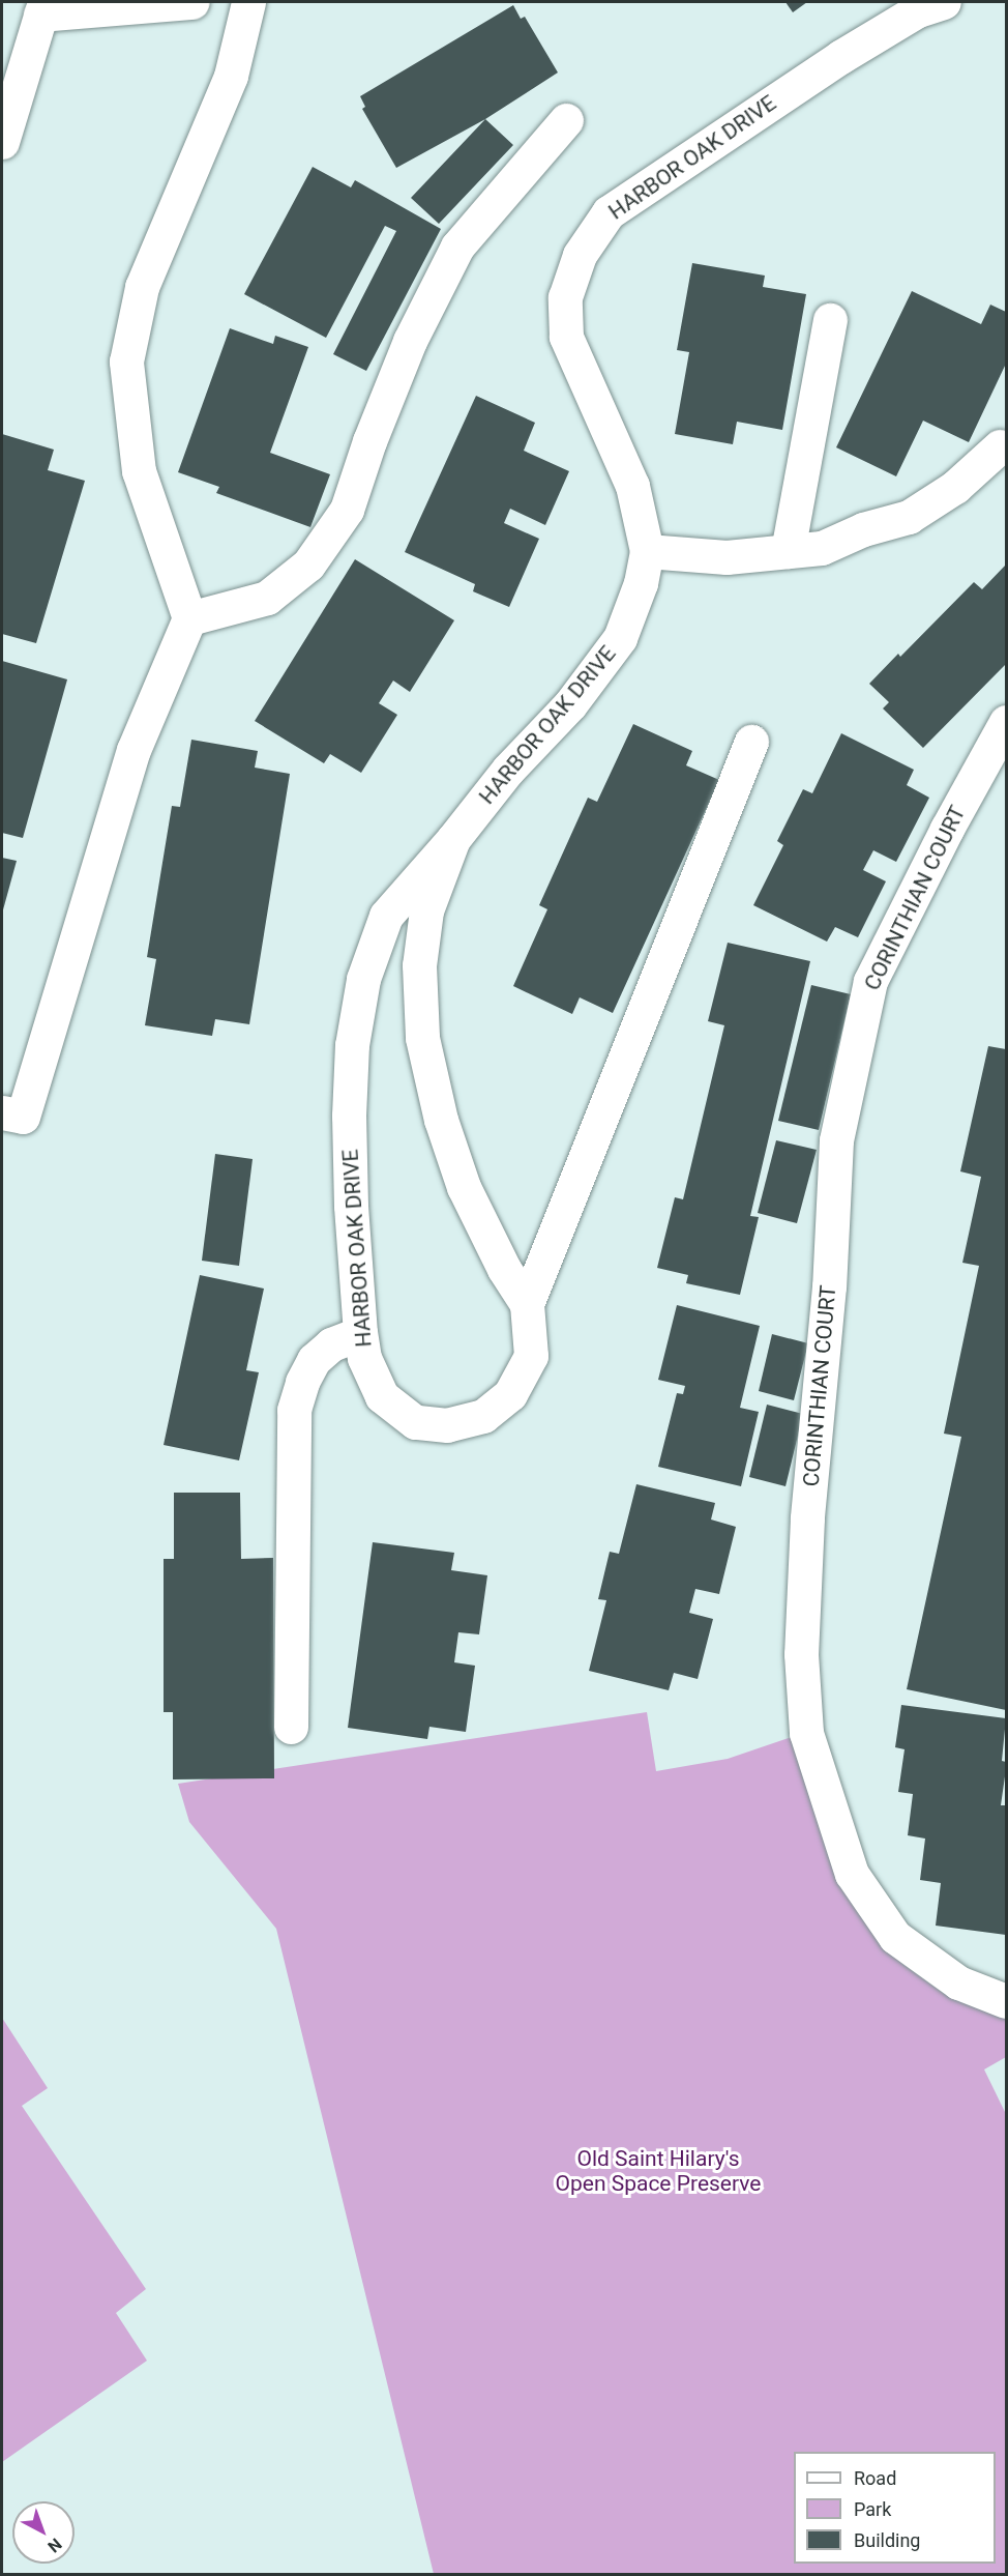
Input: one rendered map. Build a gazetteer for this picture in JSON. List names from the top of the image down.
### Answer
{
  "streets": {
    "street": ["HARBOR OAK DRIVE", "CORINTHIAN COURT"]
  },
  "parks": ["Old Saint Hilary's Open Space Preserve"],
  "legend": ["Road", "Park", "Building"],
  "north": "bottom right"
}
